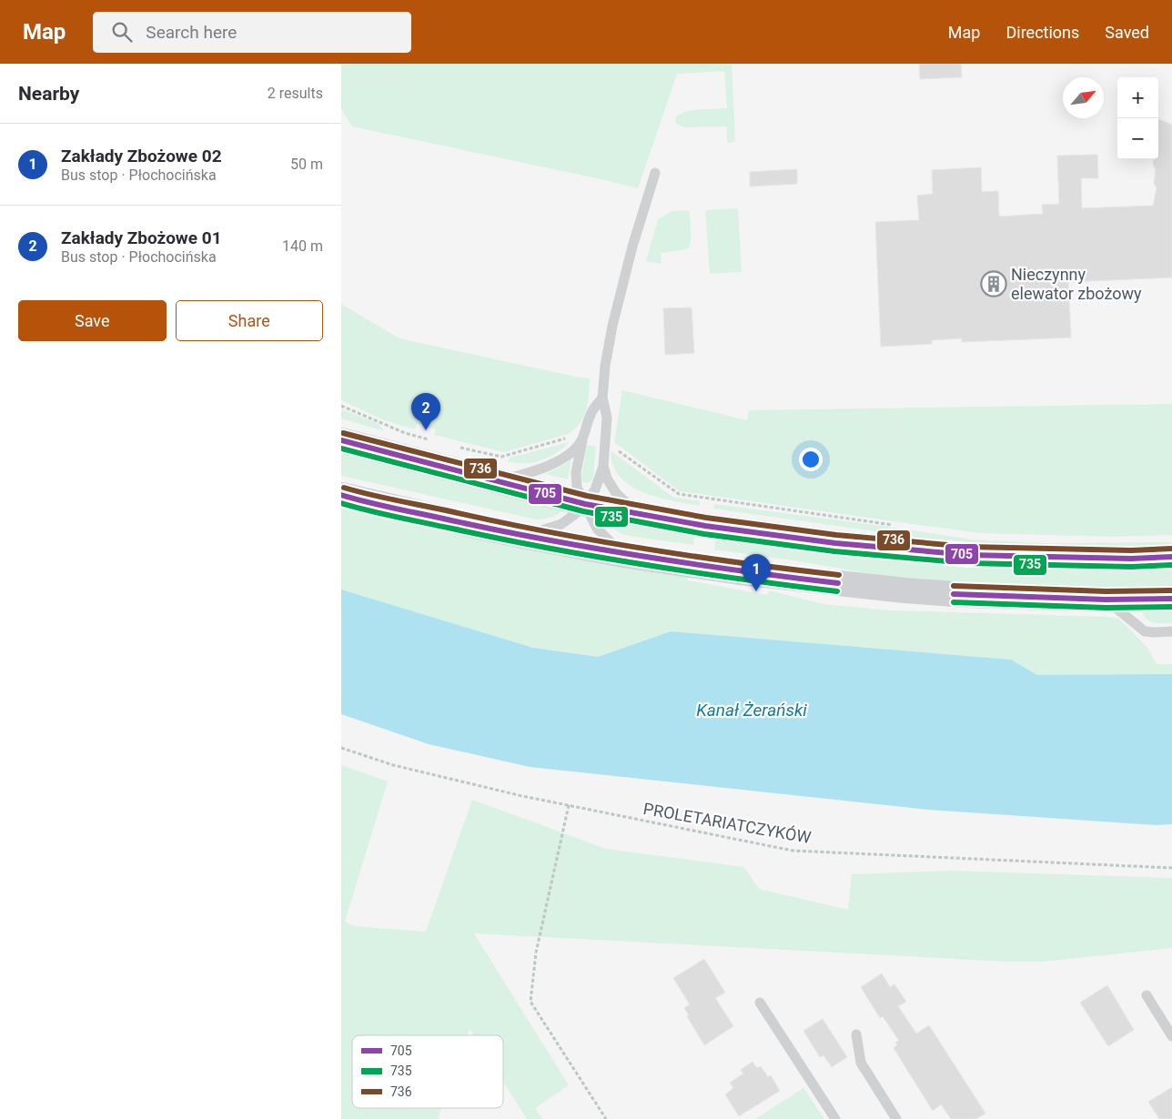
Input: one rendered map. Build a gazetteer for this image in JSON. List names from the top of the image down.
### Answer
{
  "streets": {
    "path": ["PROLETARIATCZYKÓW"]
  },
  "water": ["Kanał Żerański"],
  "places": {
    "building": ["Nieczynny elewator zbożowy"]
  },
  "lines": ["transit line 736", "transit line 705", "transit line 735"],
  "legend": ["705", "735", "736"],
  "north": "top right",
  "page": {
    "header": "Map",
    "search": "Search here",
    "nav": ["Map", "Directions", "Saved"],
    "heading": ["Nearby", "2 results"],
    "map_buttons": ["+", "−"],
    "list": [
      {
        "mark": "1",
        "name": "Zakłady Zbożowe 02",
        "note": "Bus stop · Płochocińska",
        "value": "50 m"
      },
      {
        "mark": "2",
        "name": "Zakłady Zbożowe 01",
        "note": "Bus stop · Płochocińska",
        "value": "140 m"
      }
    ],
    "buttons": ["Save", "Share"],
    "pins": ["2", "1"]
  }
}
